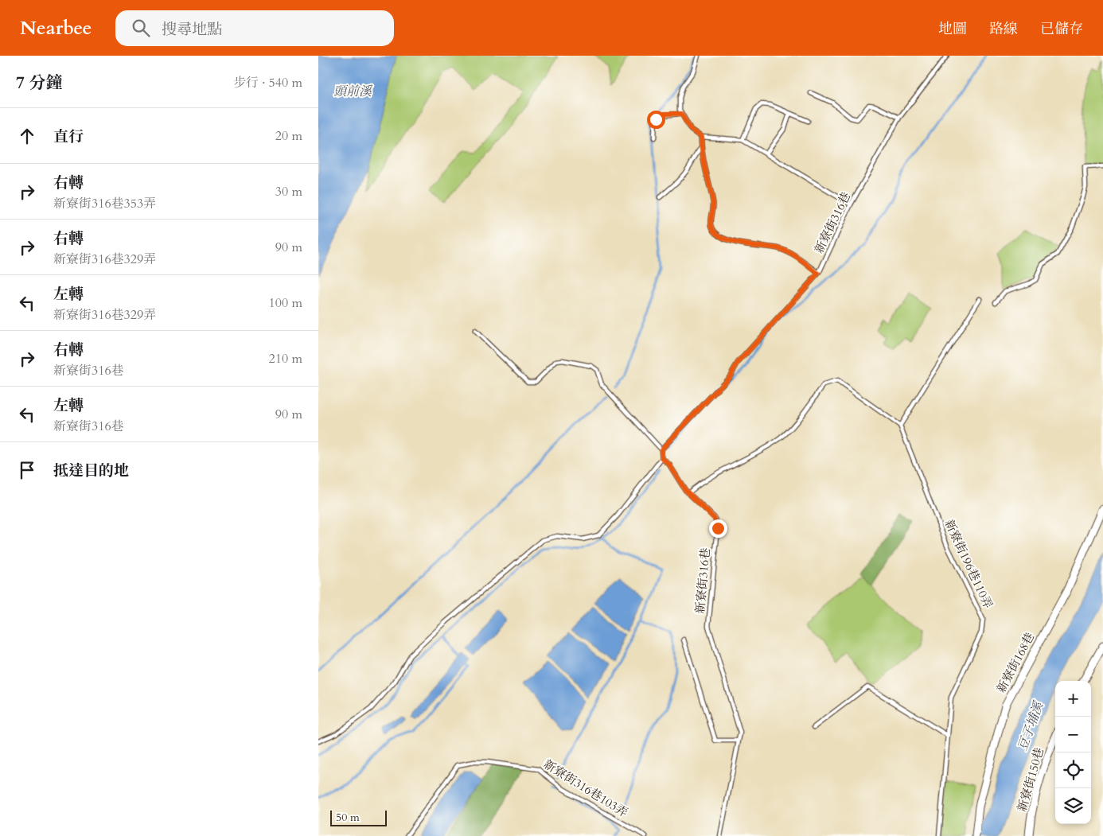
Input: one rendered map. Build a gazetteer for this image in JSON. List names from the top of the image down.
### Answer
{
  "streets": {
    "street": ["新寮街168巷", "新寮街150巷"],
    "lane": ["新寮街316巷", "新寮街196巷110弄", "新寮街316巷103弄"]
  },
  "water": ["頭前溪", "豆子埔溪"],
  "scale_bar": "50 m",
  "page": {
    "header": "Nearbee",
    "search": "搜尋地點",
    "nav": ["地圖", "路線", "已儲存"],
    "heading": ["7 分鐘", "步行 · 540 m"],
    "list": [
      ["直行", "20 m"],
      ["右轉", "新寮街316巷353弄", "30 m"],
      ["右轉", "新寮街316巷329弄", "90 m"],
      ["左轉", "新寮街316巷329弄", "100 m"],
      ["右轉", "新寮街316巷", "210 m"],
      ["左轉", "新寮街316巷", "90 m"],
      "抵達目的地"
    ],
    "map_buttons": ["+", "−"],
    "scale": "50 m"
  }
}
